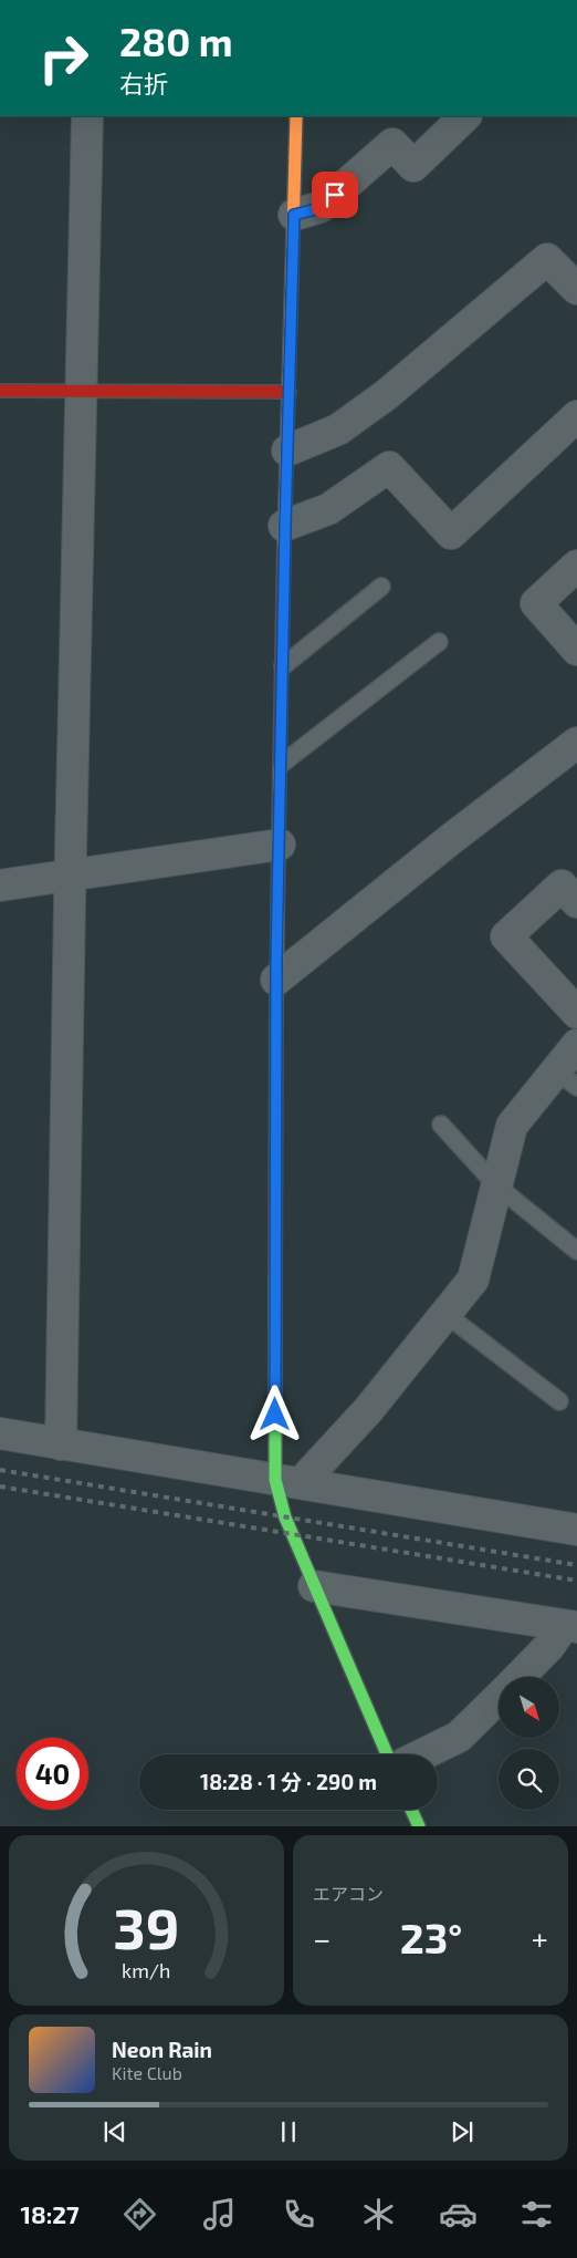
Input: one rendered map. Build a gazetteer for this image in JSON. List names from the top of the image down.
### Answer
{
  "north": "bottom right",
  "page": {
    "turn": ["280 m", "右折"],
    "limit": "40",
    "trip": "18:28 · 1 分 · 290 m",
    "tile": "エアコン",
    "heat": ["−", "23°", "+"],
    "song": ["Neon Rain", "Kite Club"],
    "tabs": "18:27",
    "gauge": ["39", "km/h"]
  }
}
